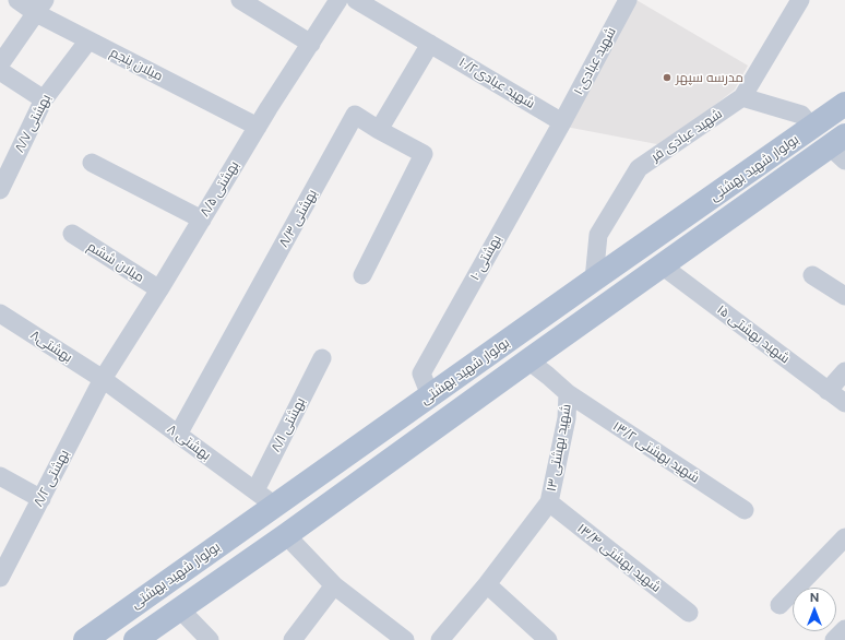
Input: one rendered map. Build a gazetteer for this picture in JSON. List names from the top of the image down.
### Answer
{
  "streets": {
    "main road": ["بولوار شهید بهشتی"],
    "street": [
      "شهید عبادی۱۰",
      "میلان پنجم",
      "شهید عبادی۱۰/۲",
      "بهشتی ۸/۷",
      "شهید عبادی فر",
      "بهشتی ۸/۵",
      "بهشتی ۸/۳",
      "بهشتی ۱۰",
      "میلان ششم",
      "شهید بهشتی ۱۵",
      "بهشتی۸",
      "بهشتی ۸/۱",
      "۸ بهشتی",
      "شهید بهشتی ۱۳",
      "شهید بهشتی ۱۳/۲",
      "بهشتی ۸/۲",
      "شهید بهشتی ۱۳/۴"
    ]
  },
  "crossings": [
    ["شهید عبادی۱۰", "شهید عبادی۱۰/۲"],
    ["شهید عبادی۱۰", "بهشتی ۱۰"],
    ["میلان پنجم", "بهشتی ۸/۷"],
    ["میلان پنجم", "بهشتی ۸/۵"],
    ["شهید عبادی۱۰/۲", "بهشتی ۱۰"],
    ["شهید عبادی فر", "بولوار شهید بهشتی"],
    ["بولوار شهید بهشتی", "بهشتی ۱۰"],
    ["بولوار شهید بهشتی", "شهید بهشتی ۱۵"],
    ["بولوار شهید بهشتی", "۸ بهشتی"],
    ["بولوار شهید بهشتی", "شهید بهشتی ۱۳"],
    ["بهشتی ۸/۵", "میلان ششم"],
    ["بهشتی ۸/۵", "بهشتی۸"],
    ["بهشتی ۸/۵", "۸ بهشتی"],
    ["بهشتی ۸/۵", "بهشتی ۸/۲"],
    ["بهشتی ۸/۳", "۸ بهشتی"],
    ["بهشتی۸", "۸ بهشتی"],
    ["بهشتی۸", "بهشتی ۸/۲"],
    ["بهشتی ۸/۱", "۸ بهشتی"],
    ["۸ بهشتی", "بهشتی ۸/۲"],
    ["شهید بهشتی ۱۳", "شهید بهشتی ۱۳/۲"],
    ["شهید بهشتی ۱۳", "شهید بهشتی ۱۳/۴"]
  ],
  "places": ["مدرسه سپهر"],
  "north": "top"
}
